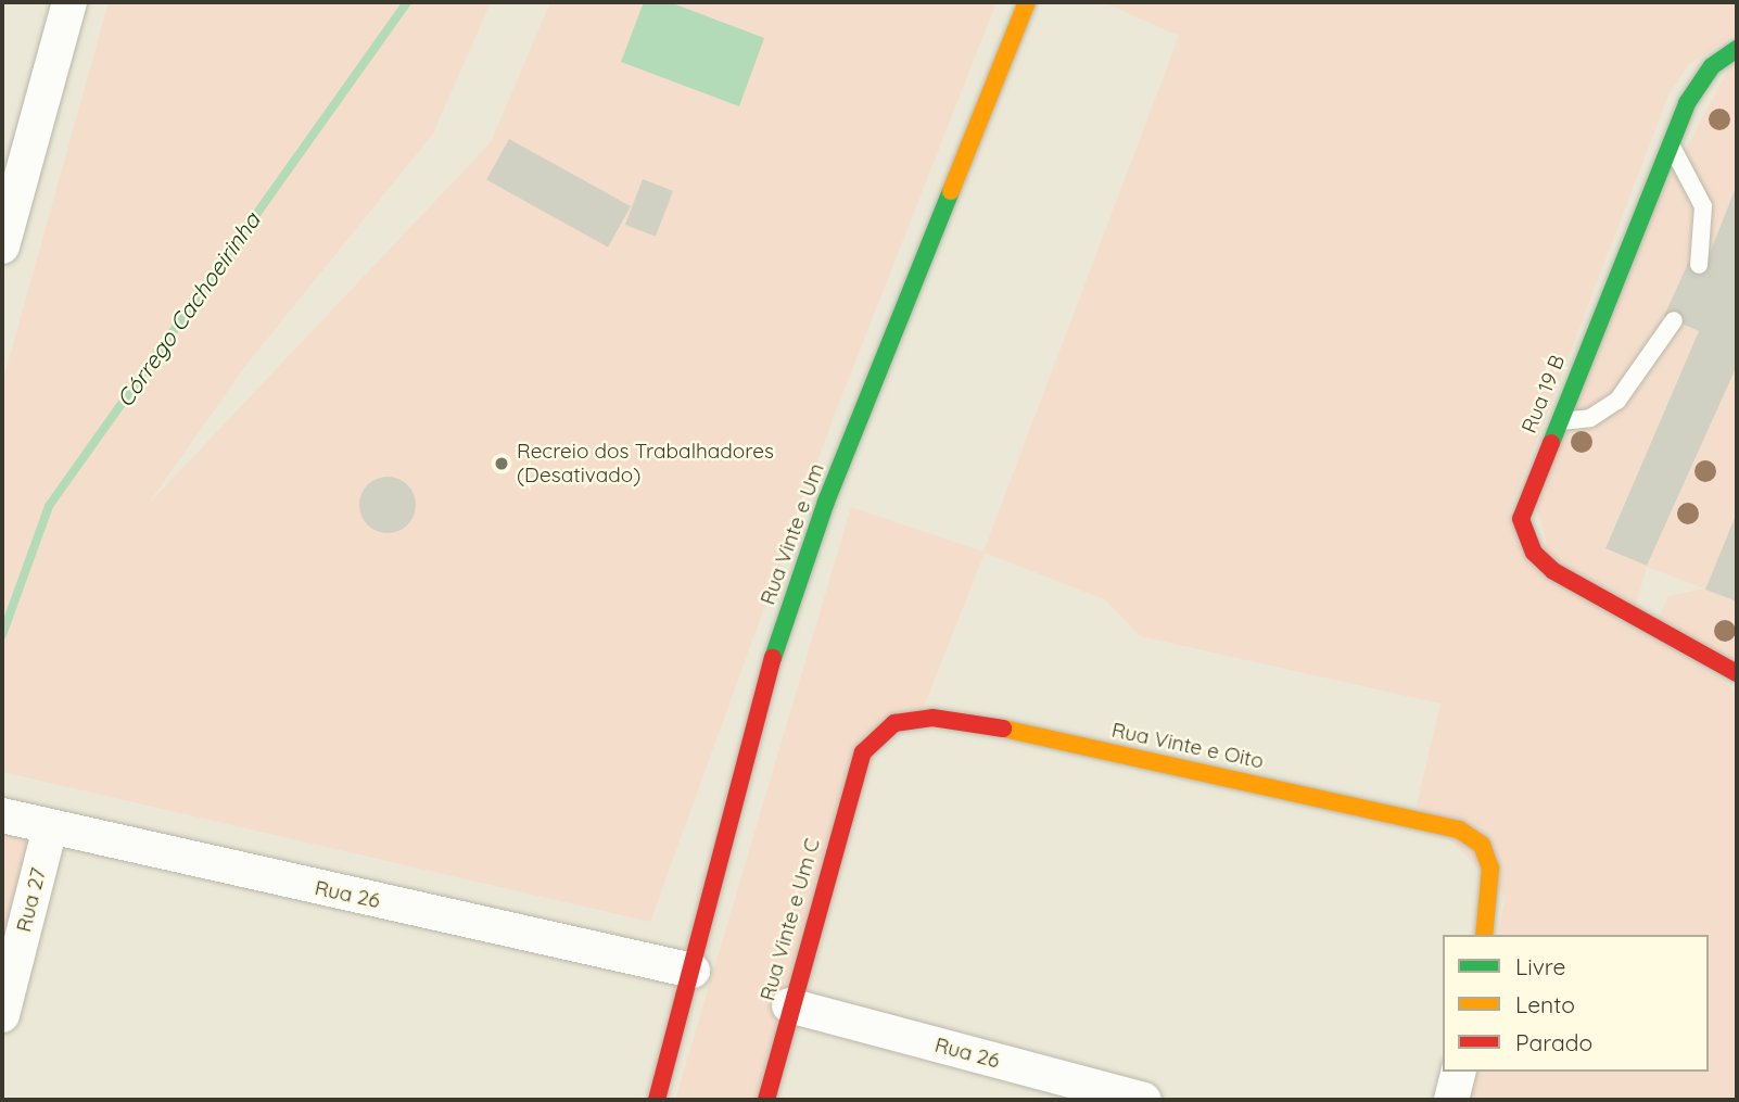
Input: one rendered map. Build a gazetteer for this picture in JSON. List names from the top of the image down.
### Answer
{
  "streets": {
    "street": [
      "Rua 19 B",
      "Rua Vinte e Um",
      "Rua Vinte e Oito",
      "Rua 26",
      "Rua 27",
      "Rua Vinte e Um C"
    ]
  },
  "crossings": [
    ["Rua Vinte e Um", "Rua 26"],
    ["Rua Vinte e Oito", "Rua Vinte e Um C"],
    ["Rua 26", "Rua 27"],
    ["Rua 26", "Rua Vinte e Um C"]
  ],
  "water": ["Córrego Cachoeirinha"],
  "places": ["Recreio dos Trabalhadores (Desativado)"],
  "legend": ["Livre", "Lento", "Parado"]
}
